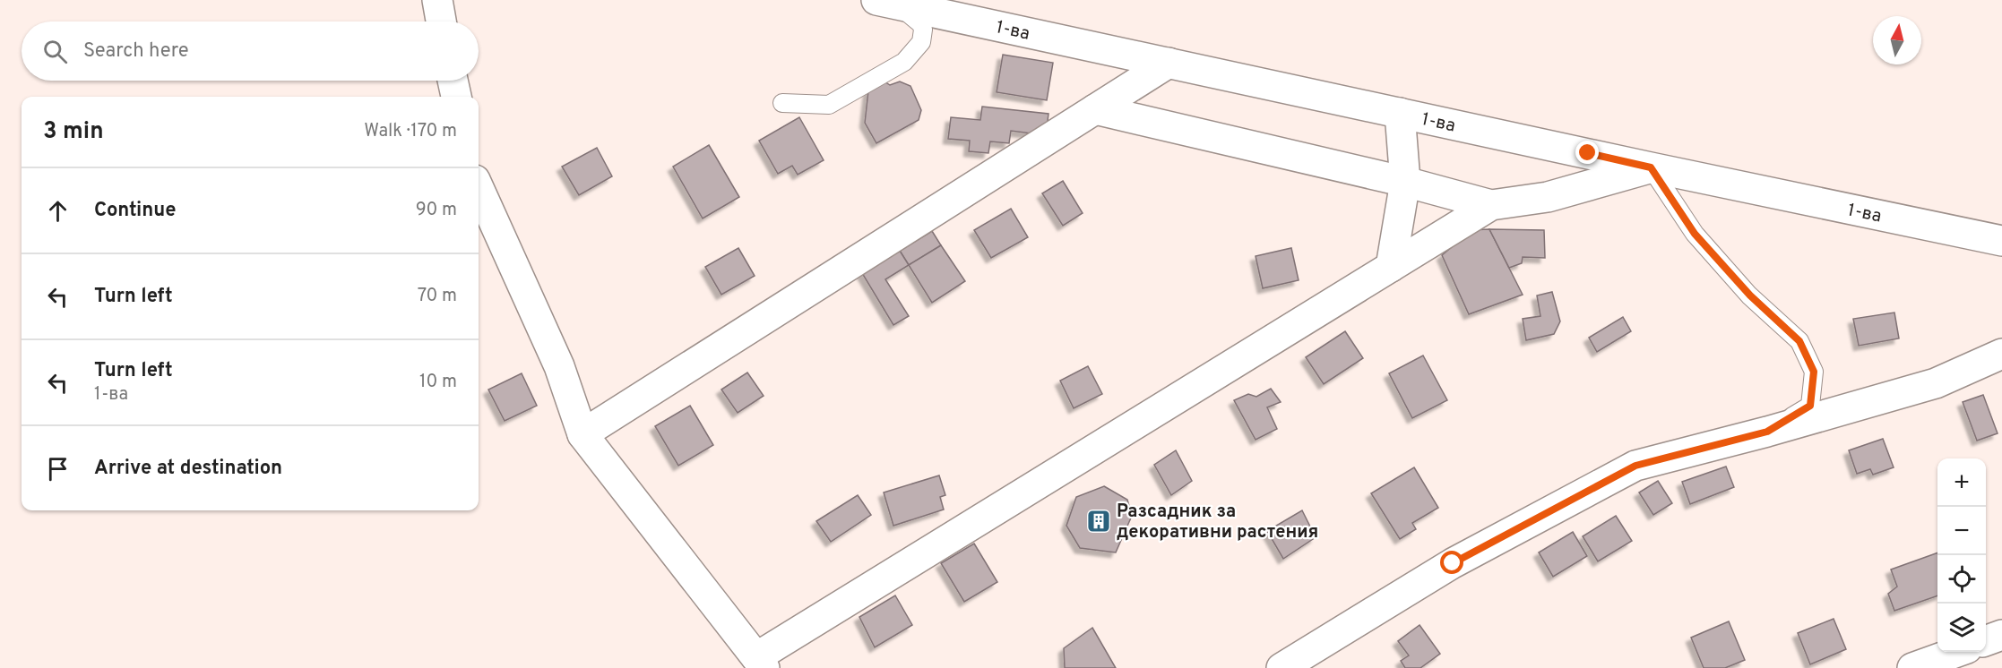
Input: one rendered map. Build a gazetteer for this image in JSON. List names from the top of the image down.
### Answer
{
  "streets": {
    "street": ["1-ва"]
  },
  "places": {
    "building": ["Разсадник за декоративни растения"]
  },
  "north": "top",
  "page": {
    "search": "Search here",
    "heading": ["3 min", "Walk · 170 m"],
    "list": [
      ["Continue", "90 m"],
      ["Turn left", "70 m"],
      ["Turn left", "1-ва", "10 m"],
      "Arrive at destination"
    ],
    "map_buttons": ["+", "−"]
  }
}
